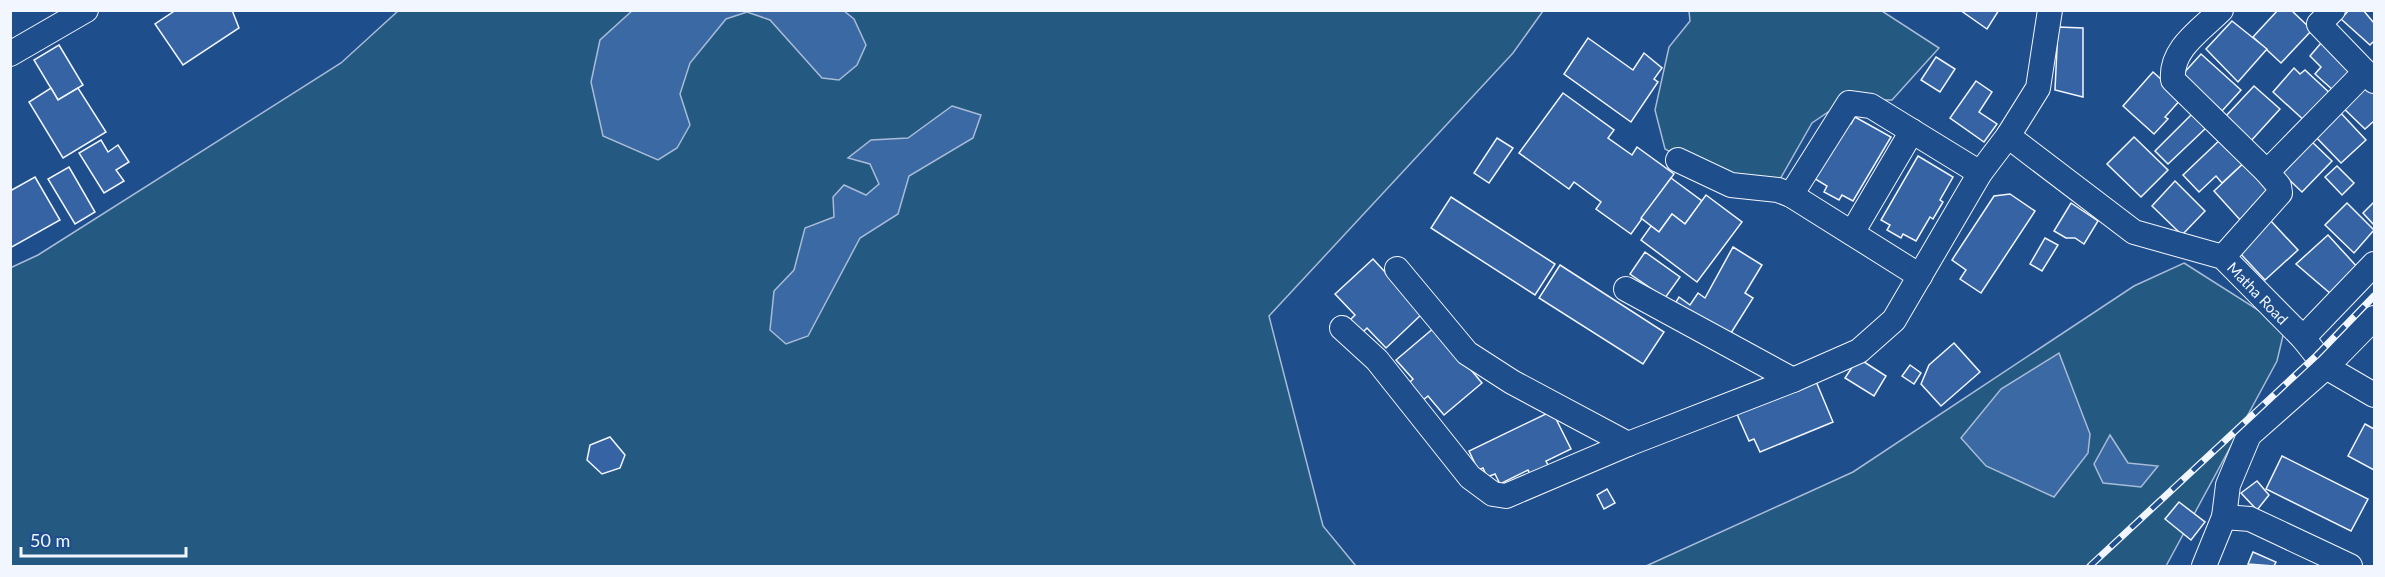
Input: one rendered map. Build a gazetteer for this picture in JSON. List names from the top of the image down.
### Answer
{
  "streets": {
    "street": ["Matha Road"]
  },
  "scale_bar": "50 m"
}
